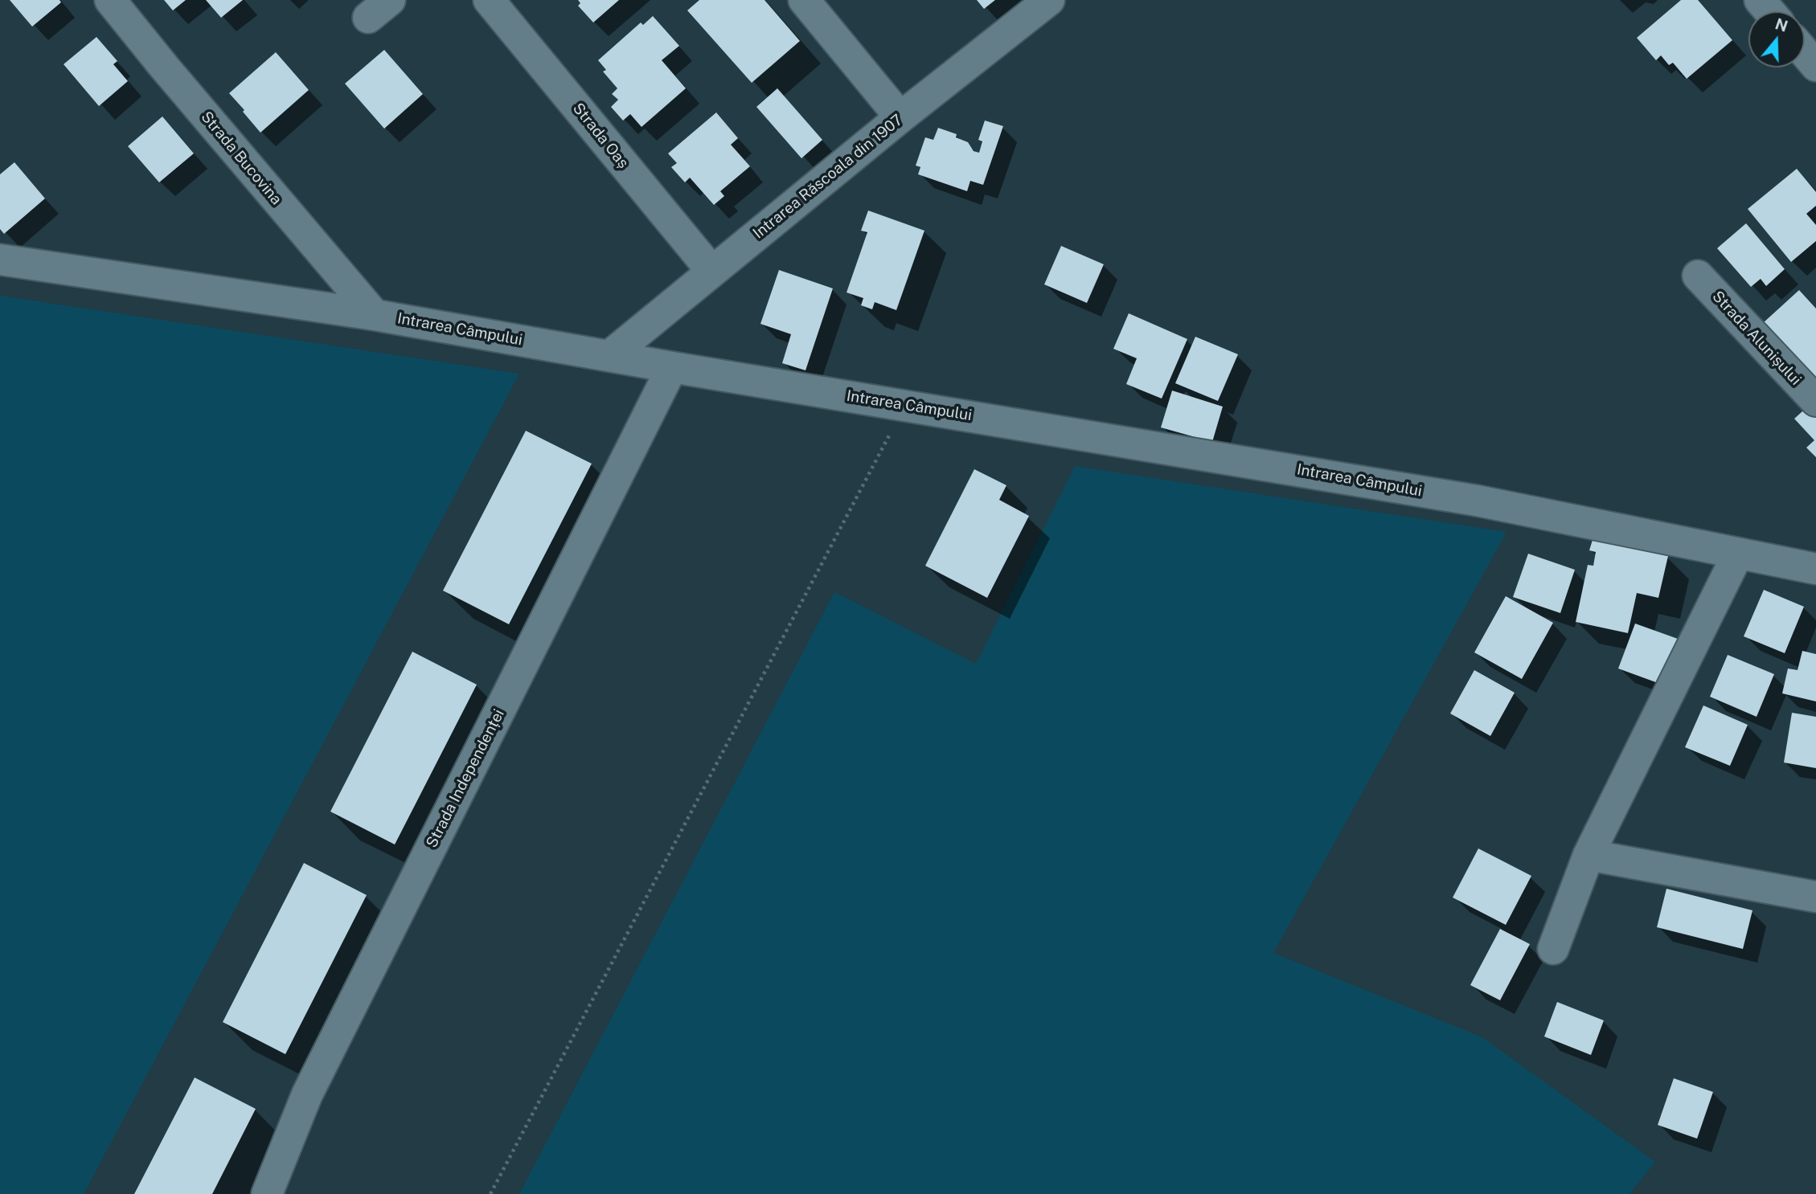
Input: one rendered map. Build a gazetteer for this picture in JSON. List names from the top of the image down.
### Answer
{
  "streets": {
    "street": [
      "Strada Oaș",
      "Strada Bucovina",
      "Intrarea Răscoala din 1907",
      "Intrarea Câmpului",
      "Strada Alunișului",
      "Strada Independenței"
    ]
  },
  "crossings": [
    ["Strada Oaș", "Intrarea Răscoala din 1907"],
    ["Strada Bucovina", "Intrarea Câmpului"],
    ["Intrarea Răscoala din 1907", "Intrarea Câmpului"],
    ["Intrarea Câmpului", "Strada Independenței"]
  ],
  "north": "top"
}
